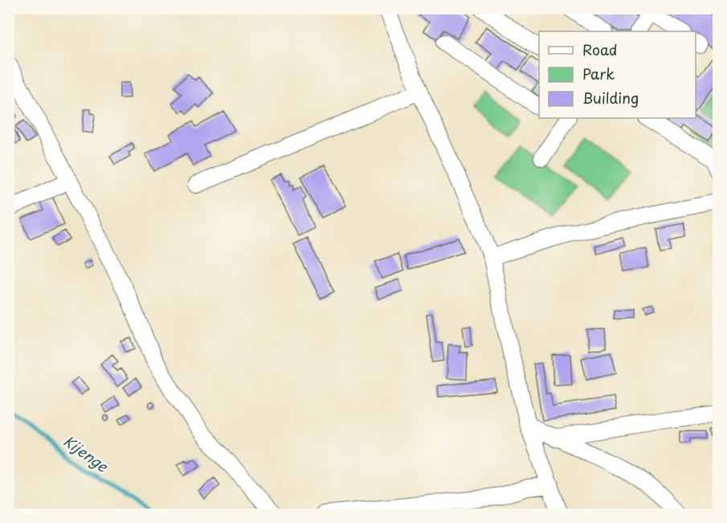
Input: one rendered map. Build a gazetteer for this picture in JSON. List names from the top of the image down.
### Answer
{
  "water": ["Kijenge"],
  "legend": ["Road", "Park", "Building"]
}
